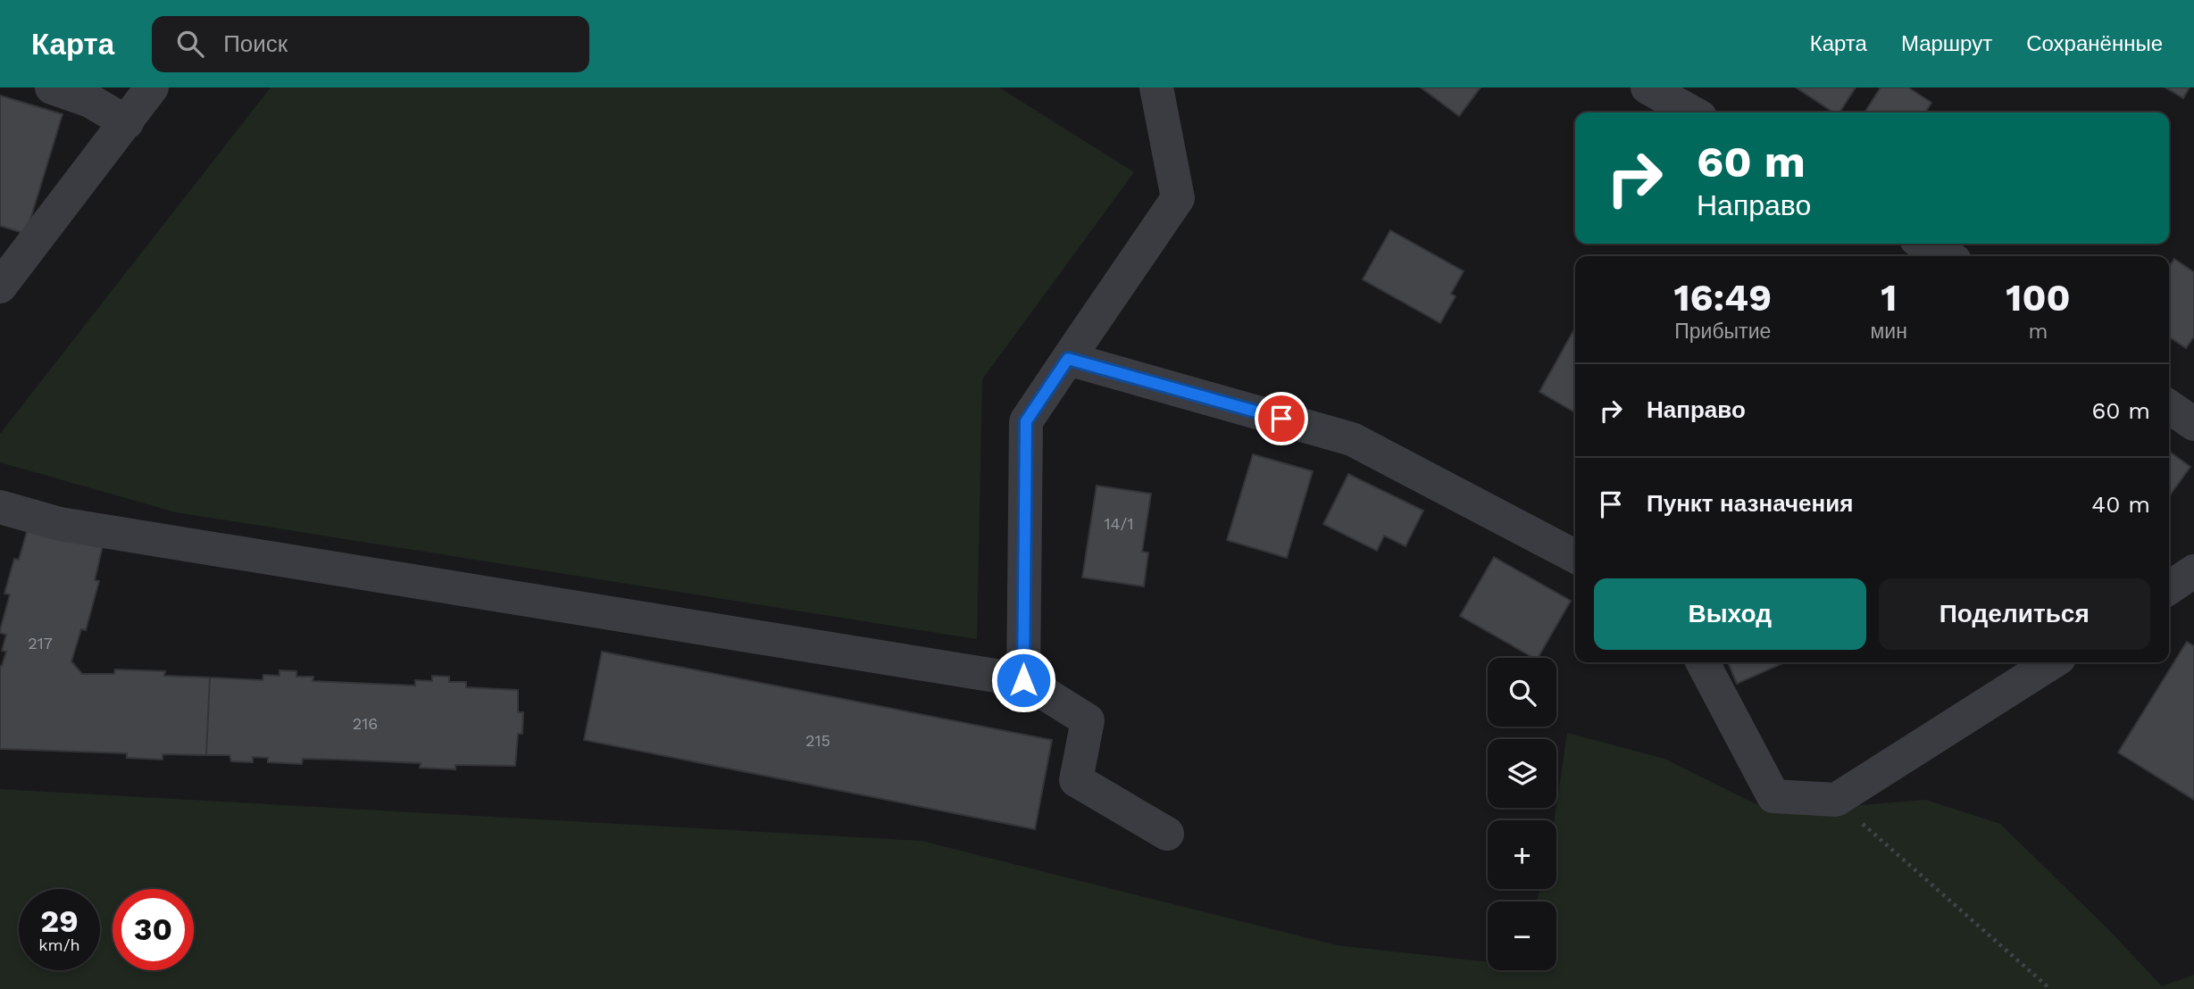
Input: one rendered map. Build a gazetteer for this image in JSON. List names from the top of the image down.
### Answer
{
  "house_numbers": [
    "14/1",
    "217",
    "216",
    "215"
  ],
  "page": {
    "header": "Карта",
    "search": "Поиск",
    "nav": ["Карта", "Маршрут", "Сохранённые"],
    "turn": ["60 m", "Направо"],
    "eta": [
      "16:49",
      "Прибытие",
      "1",
      "мин",
      "100",
      "m"
    ],
    "list": [
      {
        "name": "Направо",
        "value": "60 m"
      },
      {
        "name": "Пункт назначения",
        "value": "40 m"
      }
    ],
    "buttons": ["Выход", "Поделиться"],
    "map_buttons": ["+", "−"],
    "speed": "29 km/h",
    "limit": "30"
  }
}
